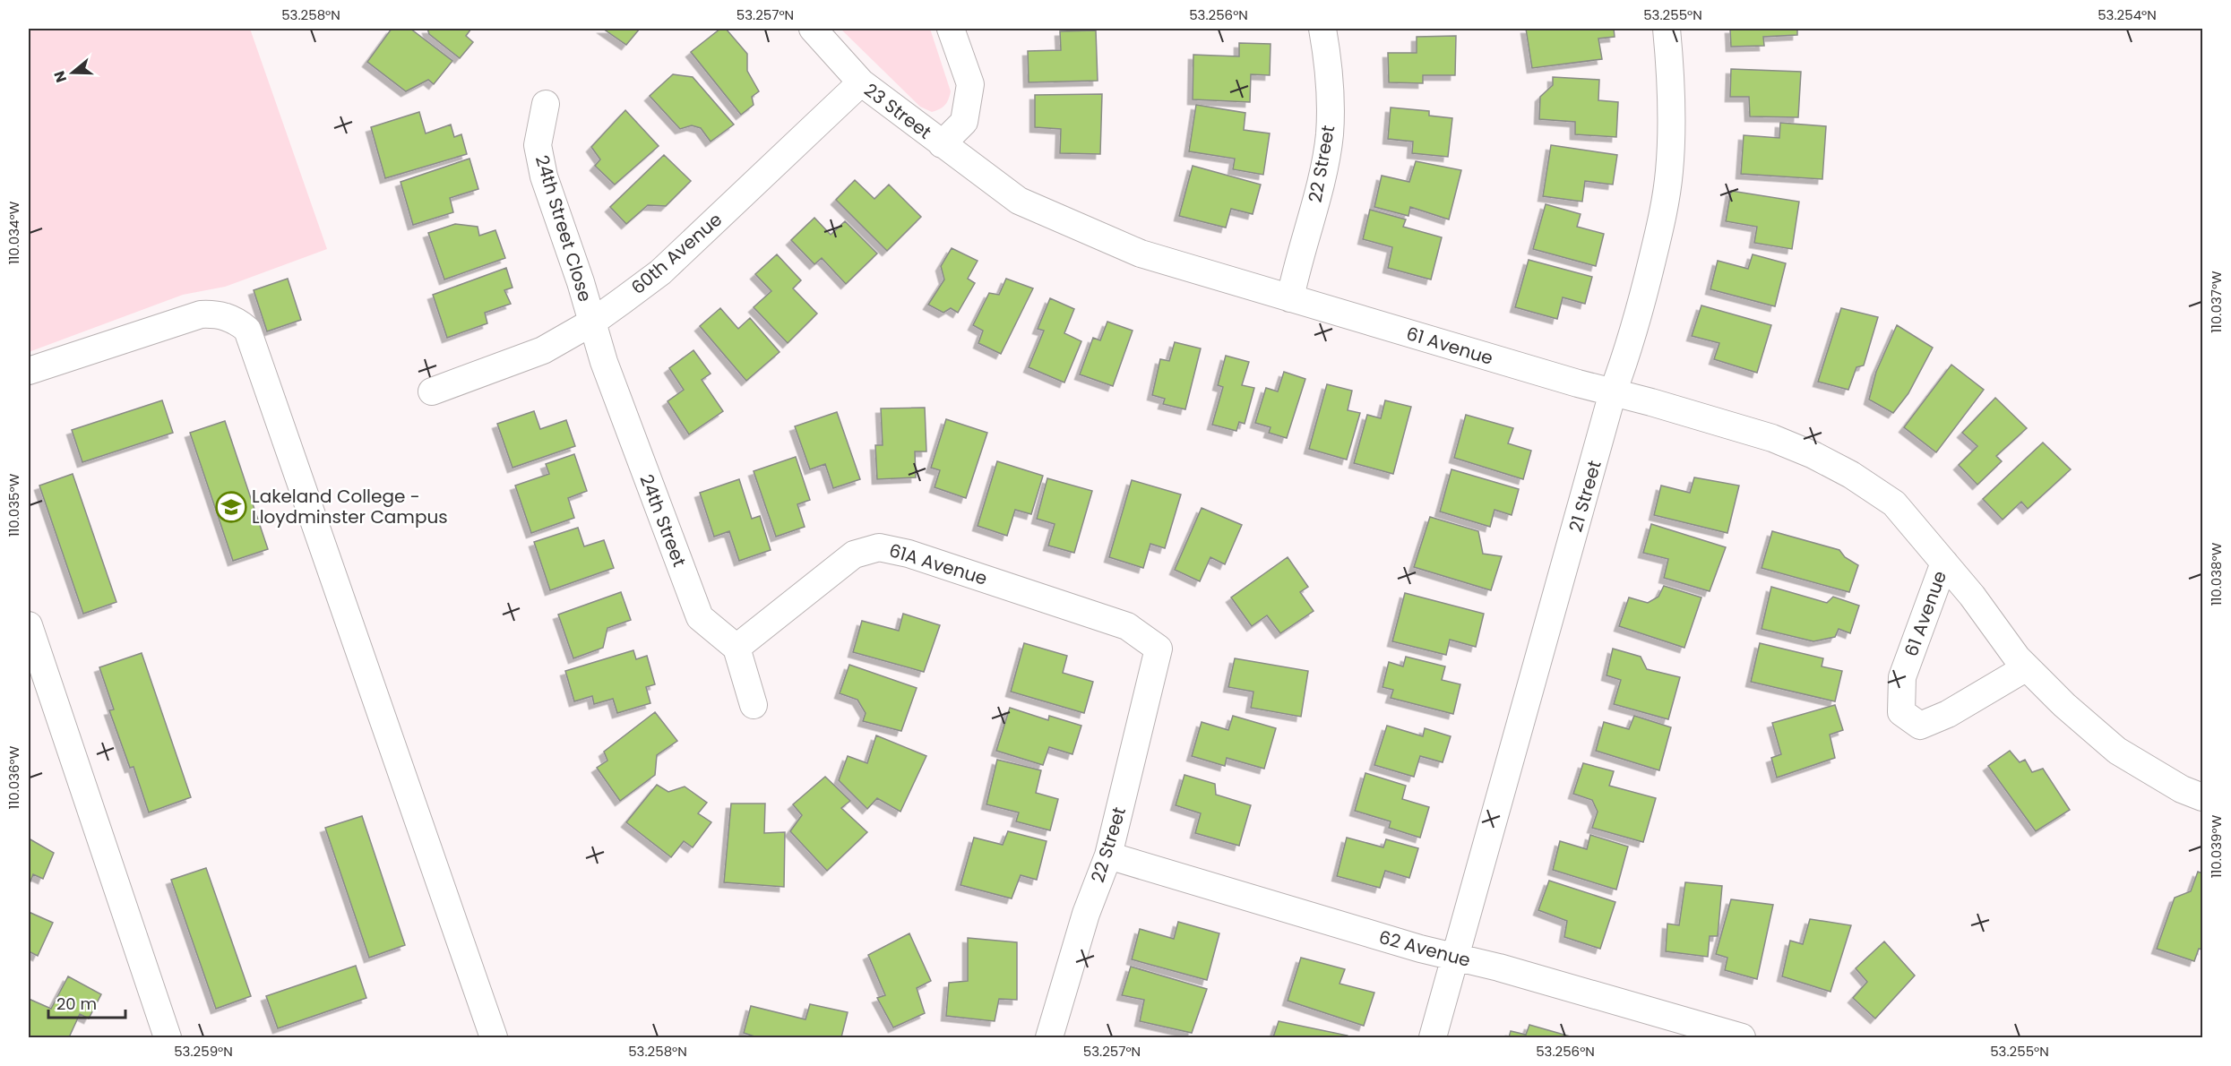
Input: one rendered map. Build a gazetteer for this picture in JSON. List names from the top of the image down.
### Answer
{
  "streets": {
    "street": [
      "23 Street",
      "22 Street",
      "24th Street Close",
      "60th Avenue",
      "61 Avenue",
      "21 Street",
      "24th Street",
      "61A Avenue",
      "62 Avenue"
    ]
  },
  "crossings": [
    ["23 Street", "60th Avenue"],
    ["23 Street", "61 Avenue"],
    ["22 Street", "61 Avenue"],
    ["22 Street", "61A Avenue"],
    ["22 Street", "62 Avenue"],
    ["24th Street Close", "60th Avenue"],
    ["24th Street Close", "24th Street"],
    ["60th Avenue", "24th Street"],
    ["61 Avenue", "21 Street"],
    ["21 Street", "62 Avenue"],
    ["24th Street", "61A Avenue"]
  ],
  "places": {
    "school or university": ["Lakeland College - Lloydminster Campus"]
  },
  "scale_bar": "20 m",
  "north": "left",
  "coordinates": [
    "53.258°N",
    "53.257°N",
    "53.256°N",
    "53.255°N",
    "53.254°N",
    "110.034°W",
    "110.037°W",
    "110.035°W",
    "110.038°W",
    "110.036°W",
    "110.039°W",
    "53.259°N"
  ]
}
